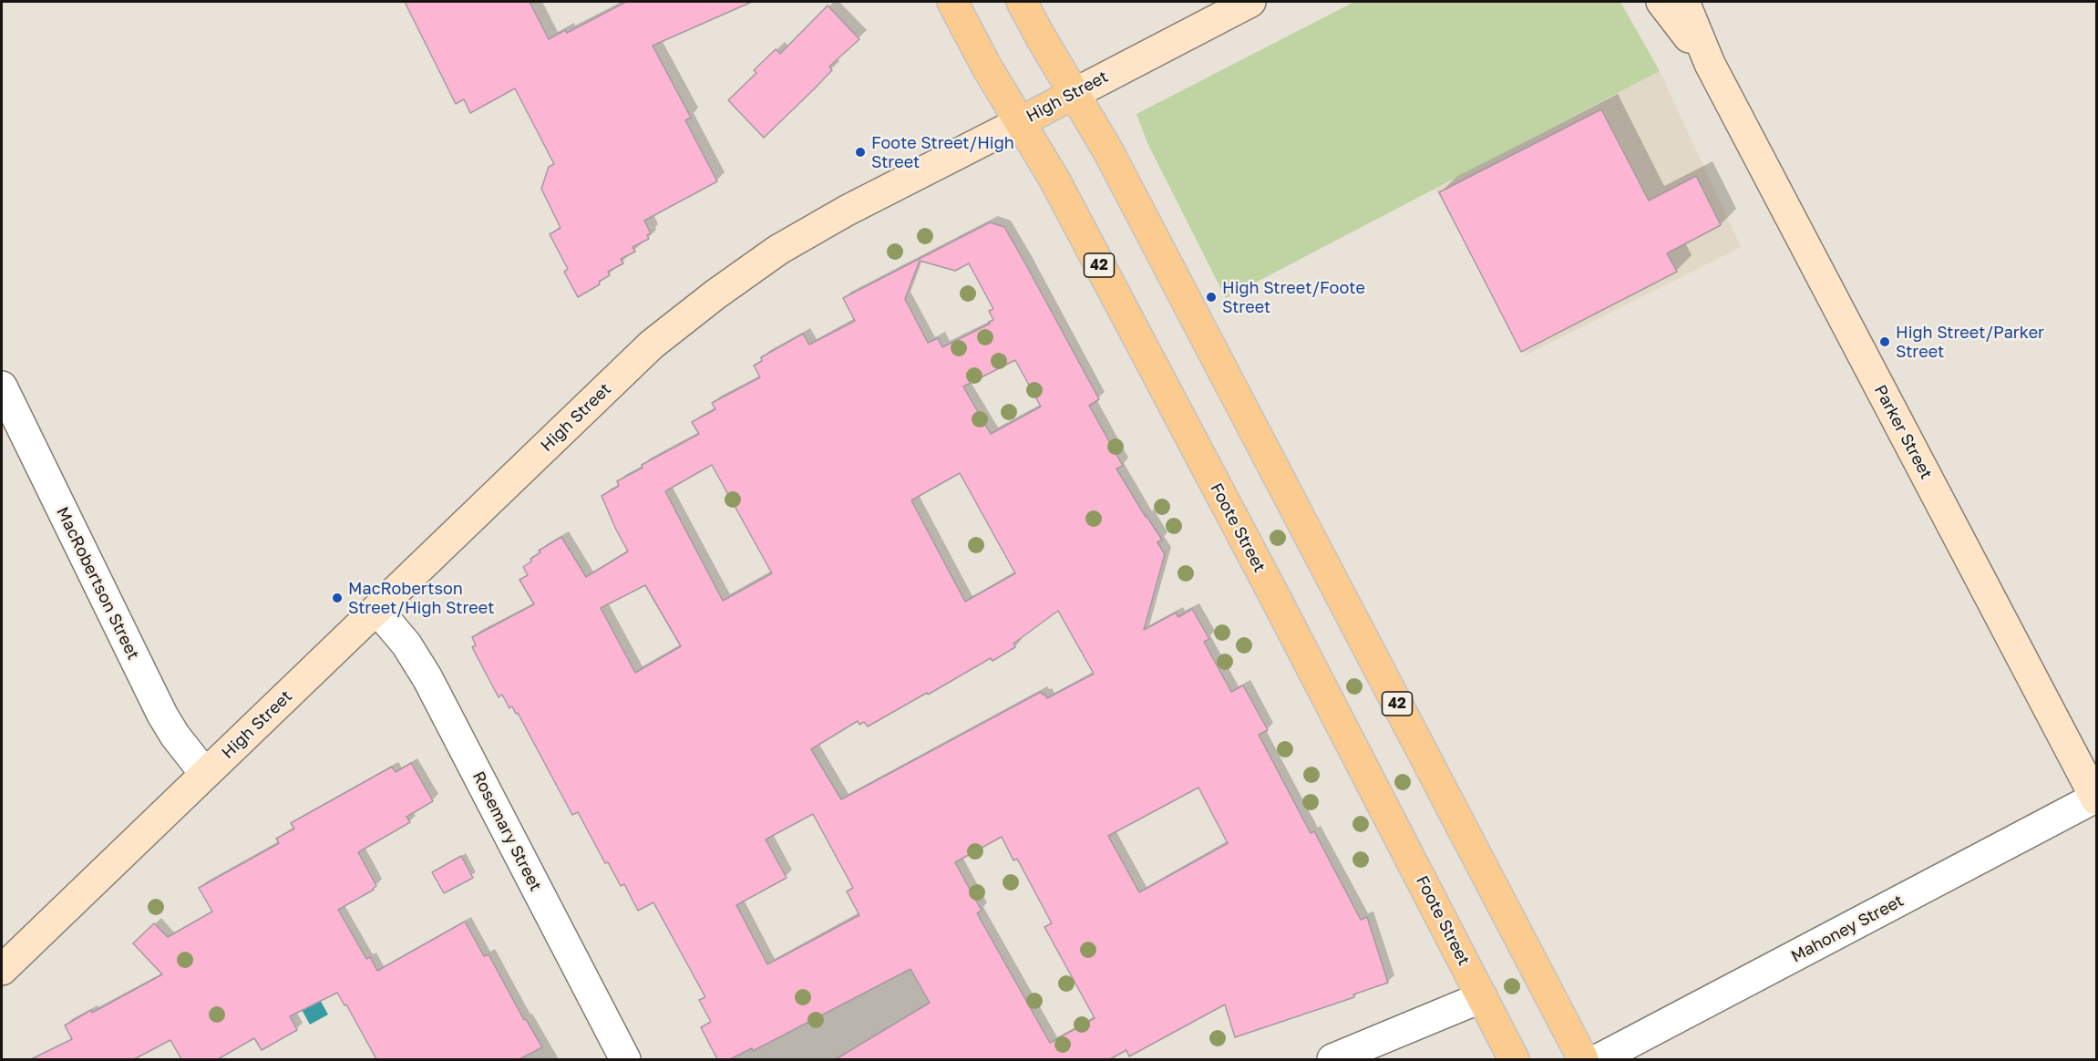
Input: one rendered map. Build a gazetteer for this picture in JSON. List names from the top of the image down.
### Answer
{
  "streets": {
    "main road": [
      "High Street",
      "42",
      "Parker Street",
      "Foote Street"
    ],
    "street": ["MacRobertson Street", "Rosemary Street", "Mahoney Street"]
  },
  "crossings": [
    ["High Street", "42"],
    ["High Street", "Foote Street"],
    ["High Street", "MacRobertson Street"],
    ["High Street", "Rosemary Street"],
    ["Parker Street", "Mahoney Street"]
  ],
  "places": [
    "Foote Street/High Street",
    "High Street/Foote Street",
    "High Street/Parker Street",
    "MacRobertson Street/High Street"
  ]
}
